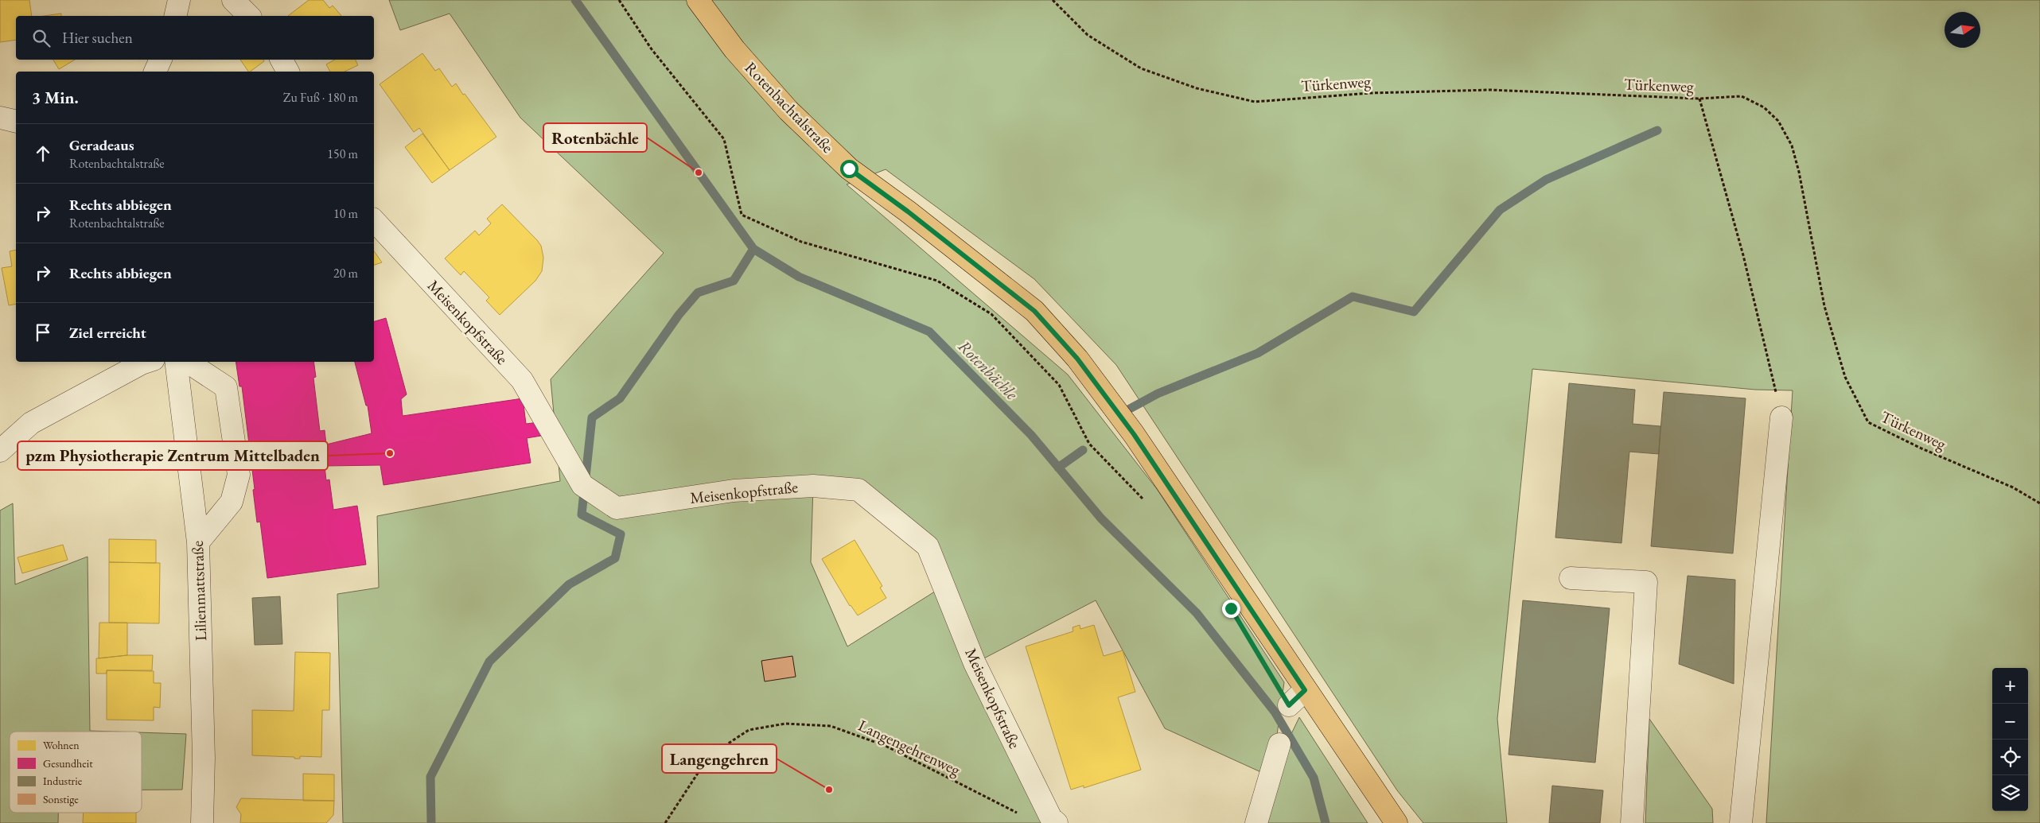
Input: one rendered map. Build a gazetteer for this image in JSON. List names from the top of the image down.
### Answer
{
  "streets": {
    "main road": ["Rotenbachtalstraße"],
    "street": ["Meisenkopfstraße", "Lilienmattstraße"],
    "path": ["Türkenweg", "Langengehrenweg"]
  },
  "water": ["Rotenbächle"],
  "places": ["Rotenbächle", "pzm Physiotherapie Zentrum Mittelbaden", "Langengehren"],
  "legend": [
    "Wohnen",
    "Gesundheit",
    "Industrie",
    "Sonstige"
  ],
  "north": "right",
  "page": {
    "search": "Hier suchen",
    "heading": ["3 Min.", "Zu Fuß · 180 m"],
    "list": [
      ["Geradeaus", "Rotenbachtalstraße", "150 m"],
      ["Rechts abbiegen", "Rotenbachtalstraße", "10 m"],
      ["Rechts abbiegen", "20 m"],
      "Ziel erreicht"
    ],
    "map_buttons": ["+", "−"]
  }
}
